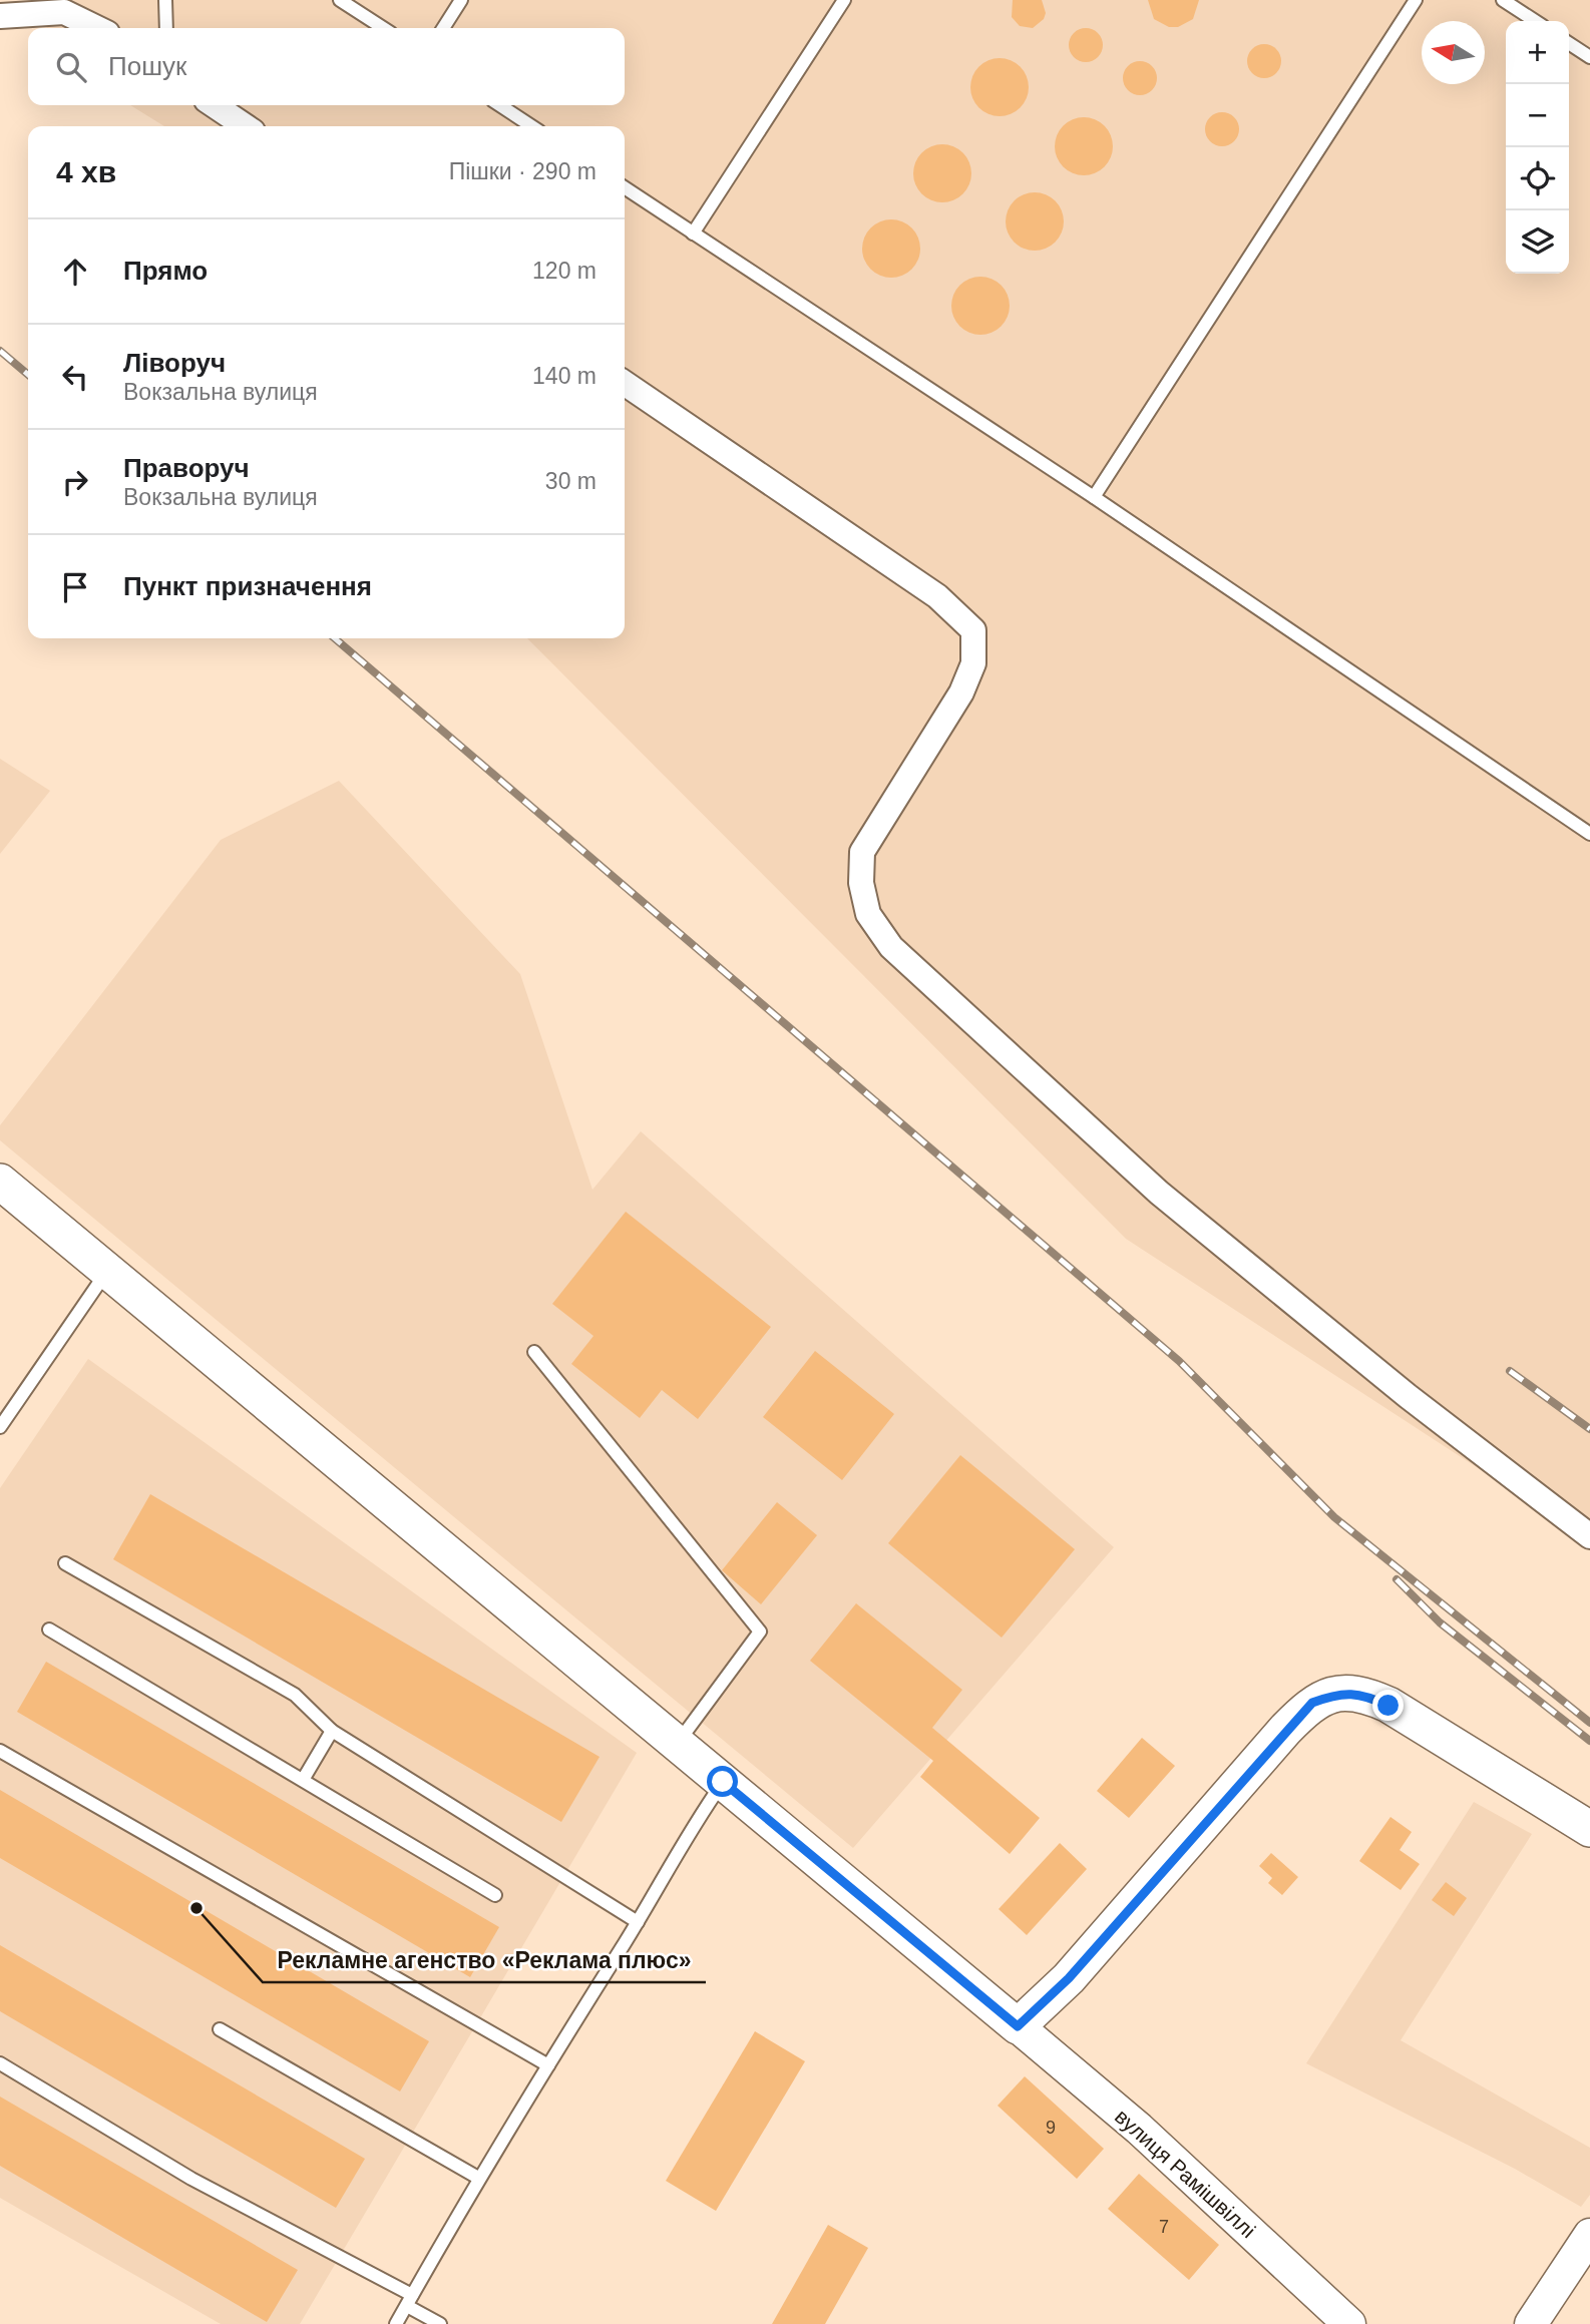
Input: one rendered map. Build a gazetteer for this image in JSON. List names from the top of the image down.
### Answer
{
  "streets": {
    "street": ["вулиця Рамішвіллі"]
  },
  "places": ["Рекламне агенство «Реклама плюс»"],
  "house_numbers": ["9", "7"],
  "north": "left",
  "page": {
    "map_buttons": ["+", "−"],
    "search": "Пошук",
    "heading": ["4 хв", "Пішки · 290 m"],
    "list": [
      ["Прямо", "120 m"],
      ["Ліворуч", "Вокзальна вулиця", "140 m"],
      ["Праворуч", "Вокзальна вулиця", "30 m"],
      "Пункт призначення"
    ]
  }
}
